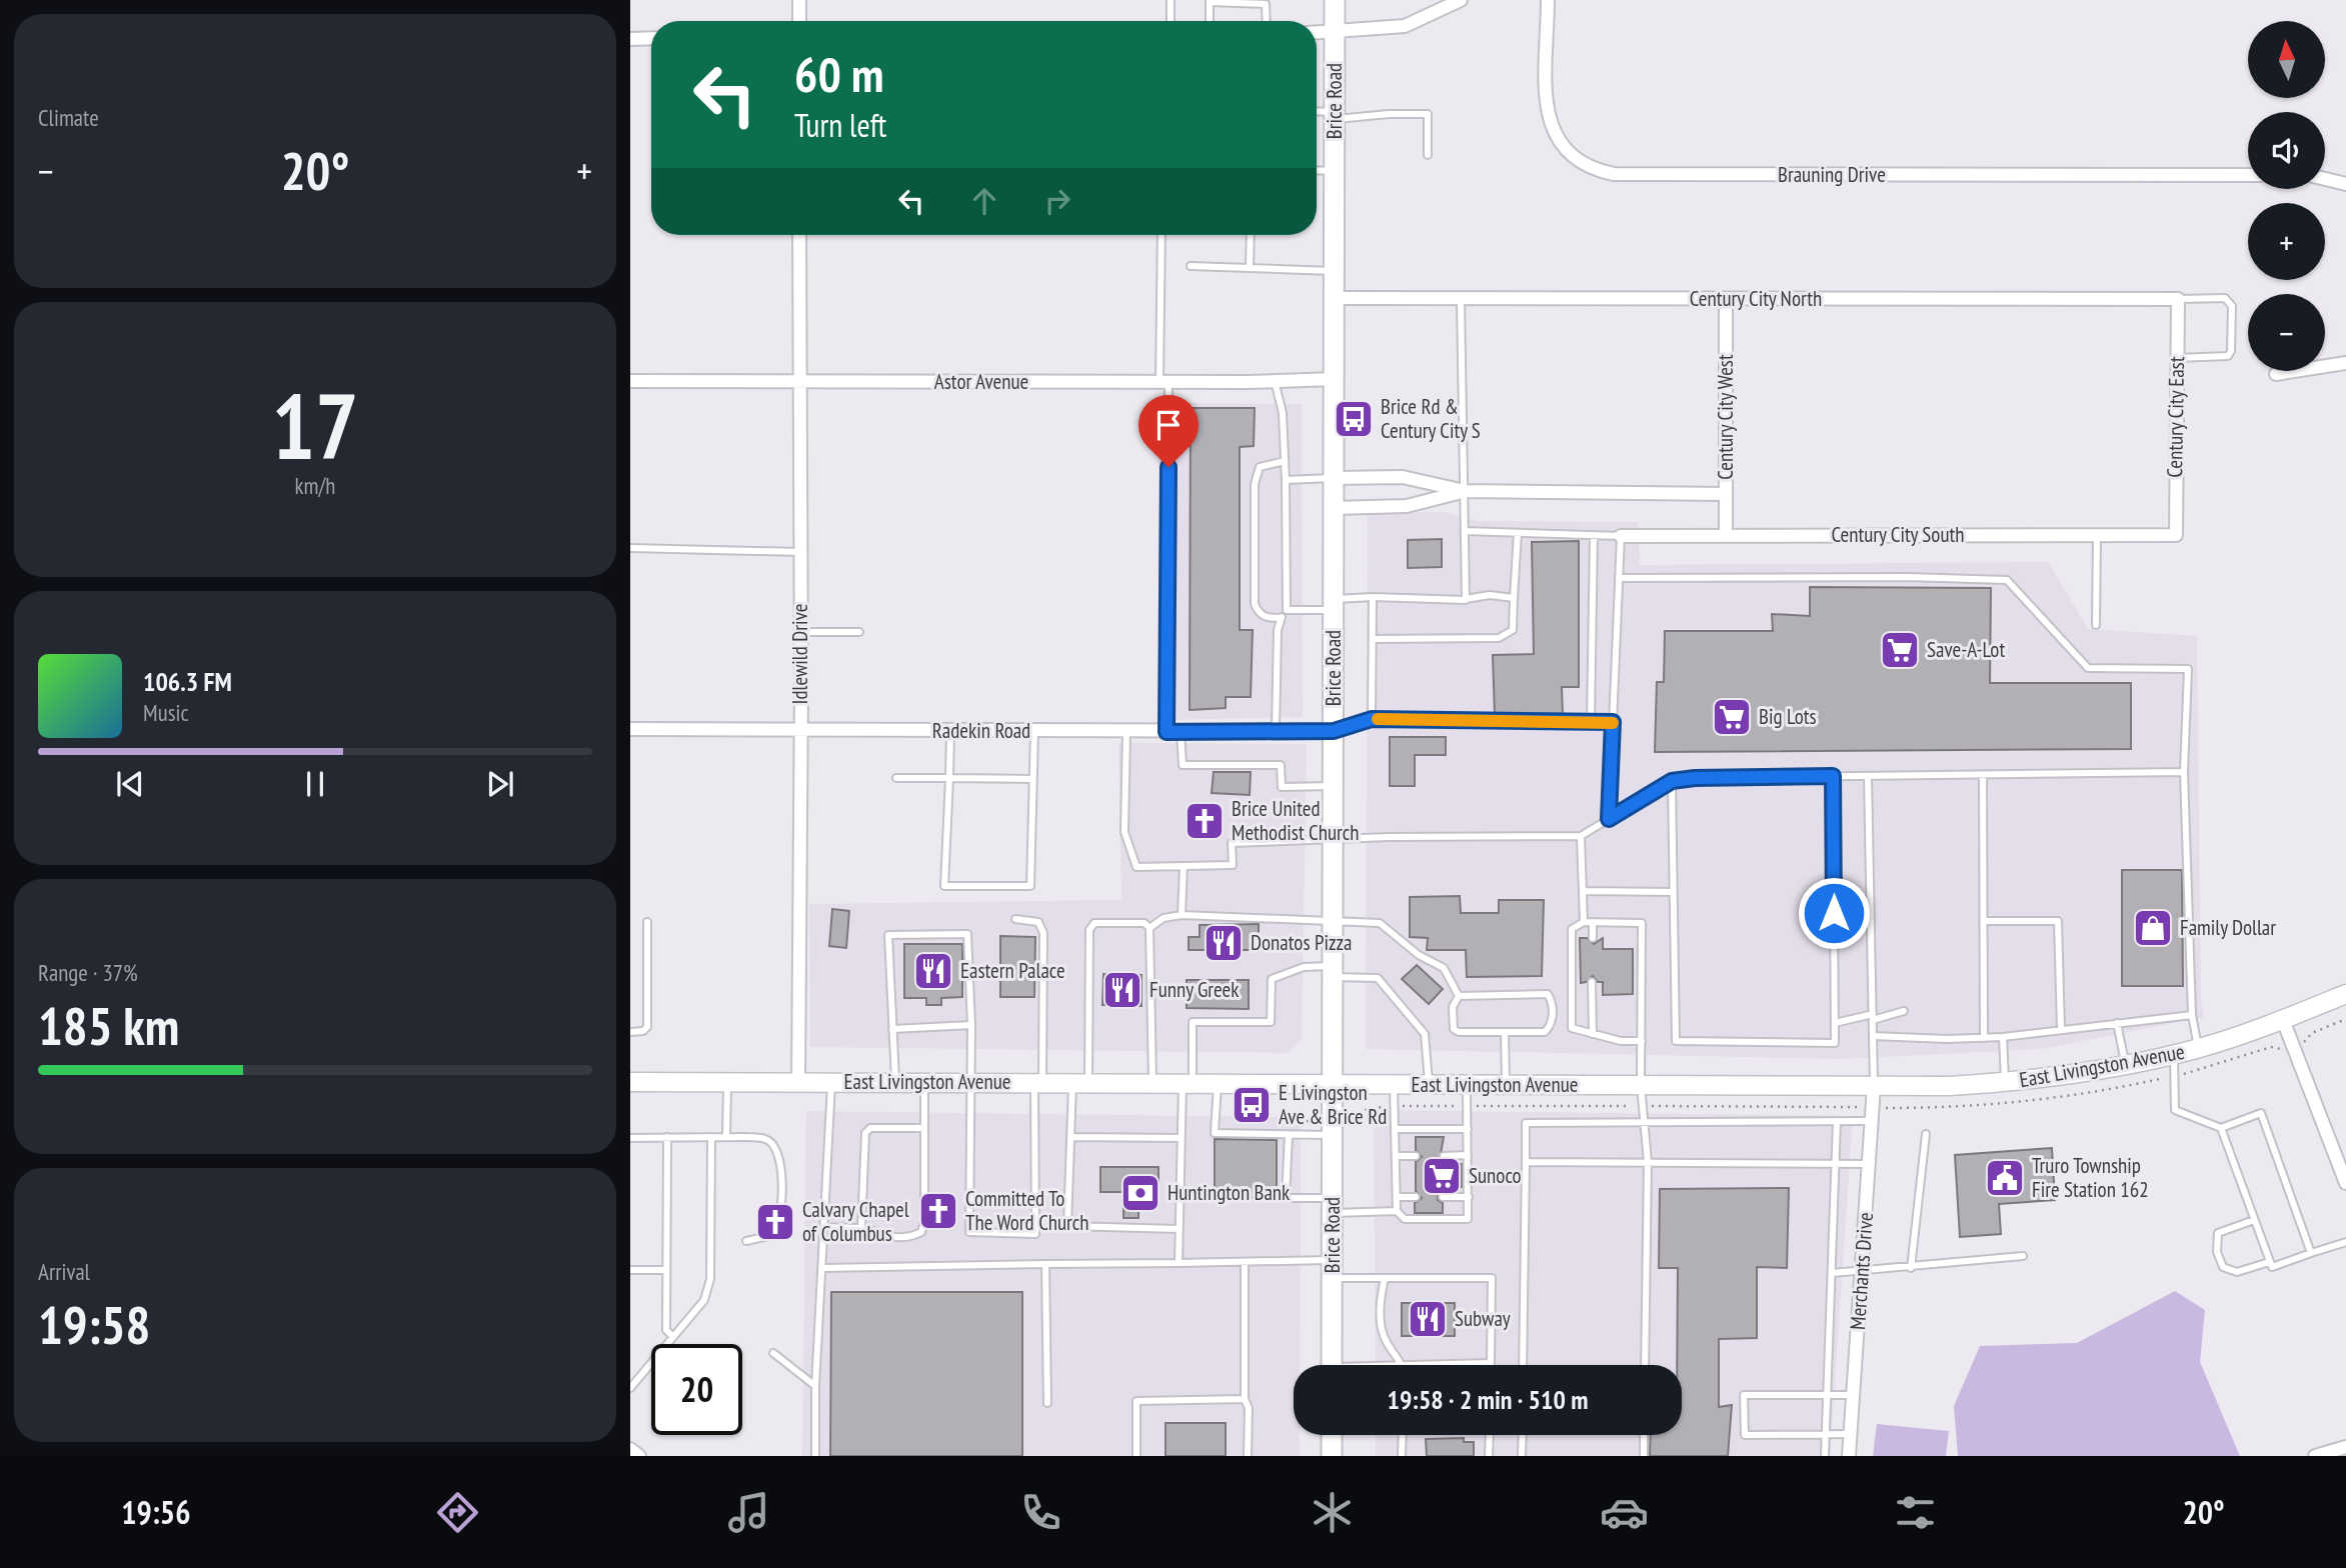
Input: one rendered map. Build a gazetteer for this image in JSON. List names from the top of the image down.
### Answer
{
  "streets": {
    "main road": ["Brice Road", "East Livingston Avenue"],
    "street": [
      "Brauning Drive",
      "Century City North",
      "Astor Avenue",
      "Century City West",
      "Century City East",
      "Century City South",
      "Idlewild Drive",
      "Radekin Road",
      "Merchants Drive"
    ]
  },
  "crossings": [
    ["Brice Road", "Century City North"],
    ["Brice Road", "Astor Avenue"],
    ["Brice Road", "Radekin Road"],
    ["Brice Road", "East Livingston Avenue"],
    ["Century City North", "Century City West"],
    ["Century City North", "Century City East"],
    ["Astor Avenue", "Idlewild Drive"],
    ["Century City West", "Century City South"],
    ["Century City East", "Century City South"],
    ["Idlewild Drive", "Radekin Road"],
    ["Idlewild Drive", "East Livingston Avenue"],
    ["East Livingston Avenue", "Merchants Drive"]
  ],
  "places": {
    "bus stop": ["Brice Rd & Century City S", "E Livingston Ave & Brice Rd"],
    "supermarket": ["Save-A-Lot", "Big Lots", "Sunoco"],
    "church": ["Brice United Methodist Church", "Committed To The Word Church", "Calvary Chapel of Columbus"],
    "shop": ["Family Dollar"],
    "restaurant": [
      "Donatos Pizza",
      "Eastern Palace",
      "Funny Greek",
      "Subway"
    ],
    "public building": ["Truro Township Fire Station 162"],
    "bank": ["Huntington Bank"]
  },
  "north": "top",
  "page": {
    "tile": [
      "Climate",
      ["17", "km/h"],
      ["Range · 37%", "185 km"],
      ["Arrival", "19:58"]
    ],
    "map_buttons": ["+", "−"],
    "turn": ["60 m", "Turn left"],
    "heat": ["−", "20°", "+"],
    "song": ["106.3 FM", "Music"],
    "limit": "20",
    "trip": "19:58 · 2 min · 510 m",
    "tabs": ["19:56", "20°"]
  }
}
